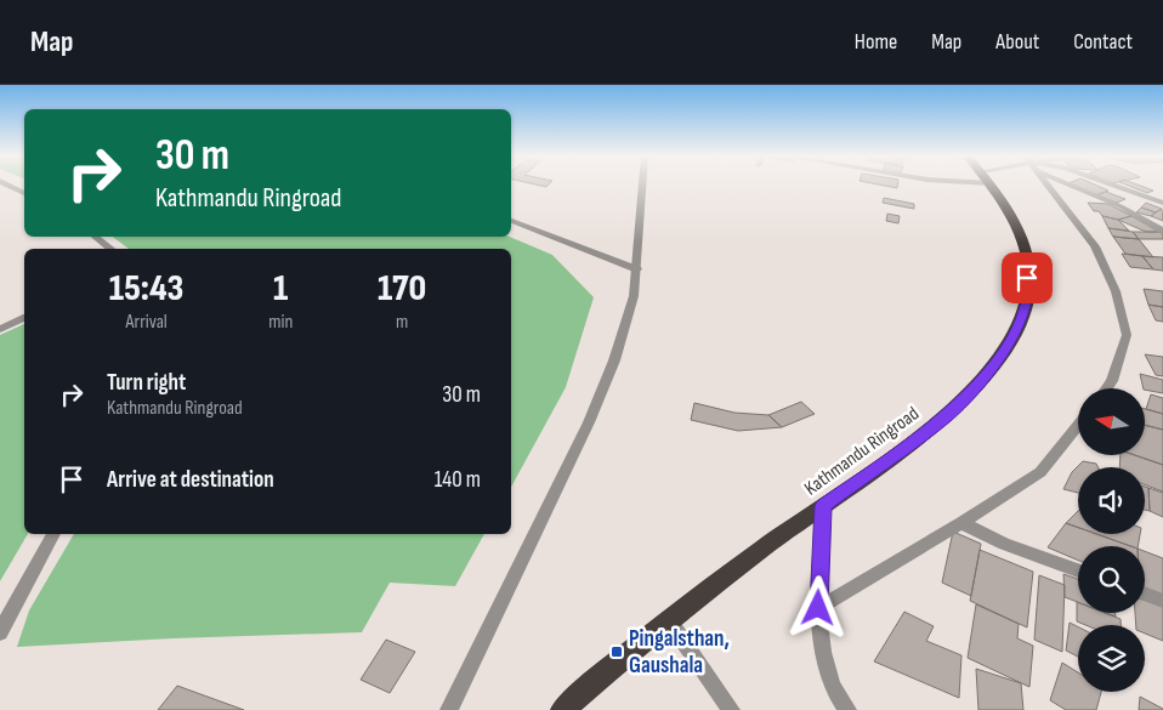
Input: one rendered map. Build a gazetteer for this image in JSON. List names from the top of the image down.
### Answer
{
  "streets": {
    "highway": ["Kathmandu Ringroad"]
  },
  "places": {
    "transit": ["Pingalsthan, Gaushala"]
  },
  "north": "left",
  "page": {
    "header": "Map",
    "nav": [
      "Home",
      "Map",
      "About",
      "Contact"
    ],
    "turn": ["30 m", "Kathmandu Ringroad"],
    "eta": [
      "15:43",
      "Arrival",
      "1",
      "min",
      "170",
      "m"
    ],
    "list": [
      {
        "name": "Turn right",
        "note": "Kathmandu Ringroad",
        "value": "30 m"
      },
      {
        "name": "Arrive at destination",
        "value": "140 m"
      }
    ]
  }
}
